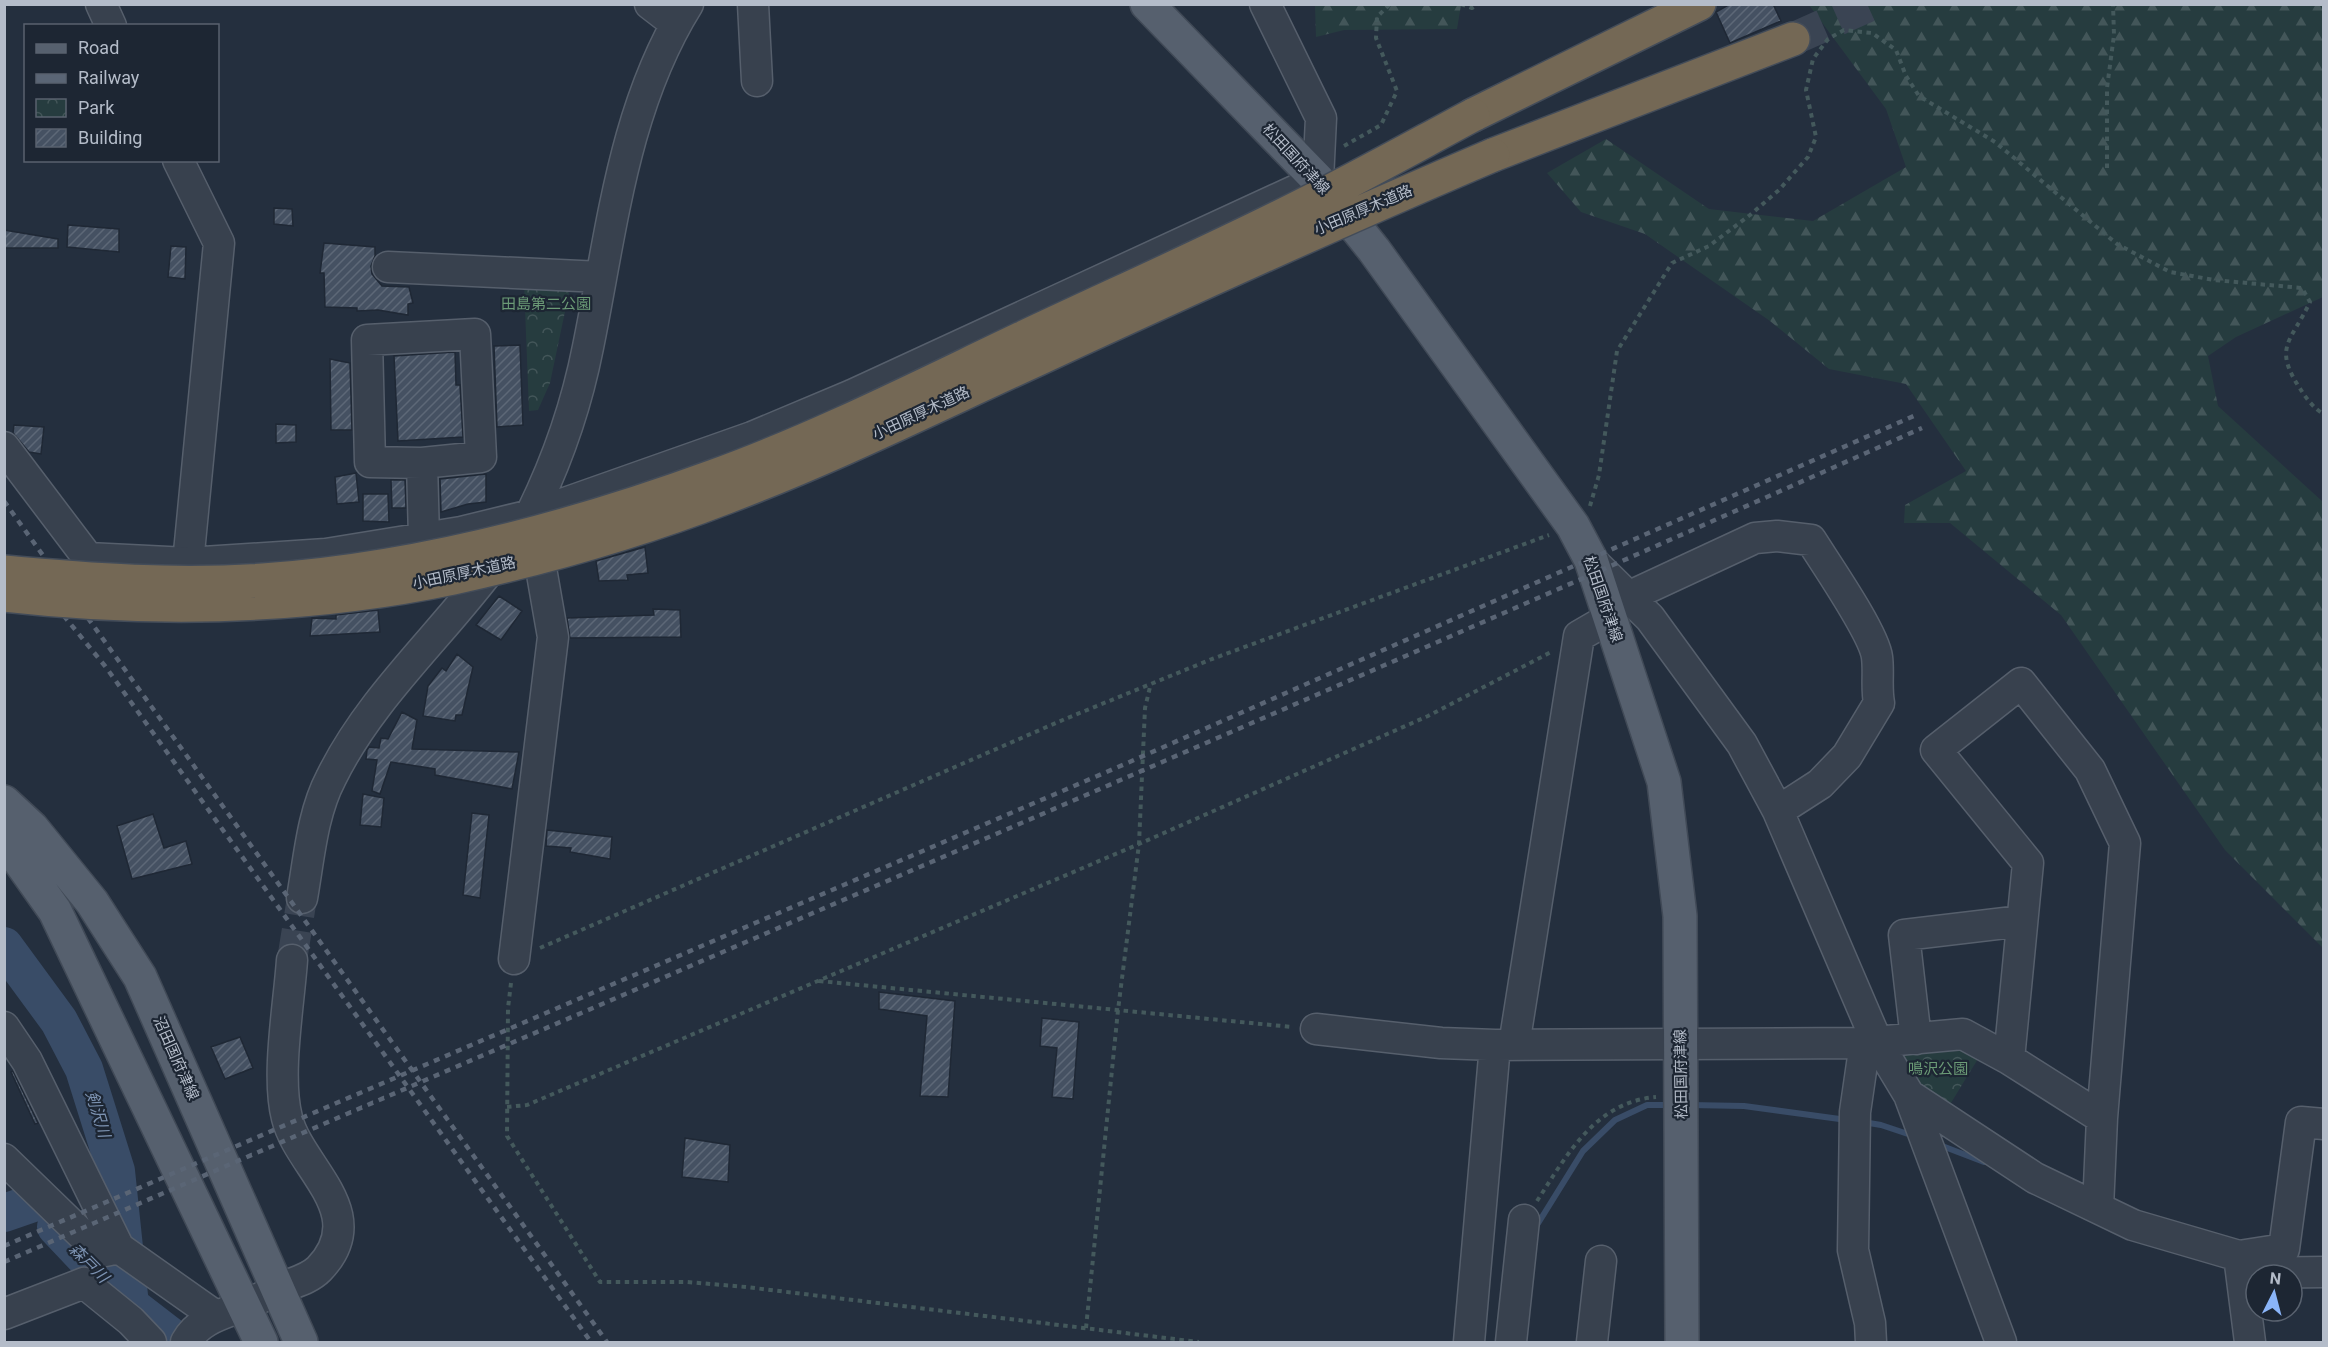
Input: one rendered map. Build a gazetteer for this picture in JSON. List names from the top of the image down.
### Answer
{
  "streets": {
    "highway": ["小田原厚木道路"],
    "main road": ["松田国府津線", "沼田国府津線"]
  },
  "water": ["剣沢川", "森戸川"],
  "parks": ["田島第二公園", "鳴沢公園"],
  "legend": [
    "Road",
    "Railway",
    "Park",
    "Building"
  ],
  "north": "top"
}
